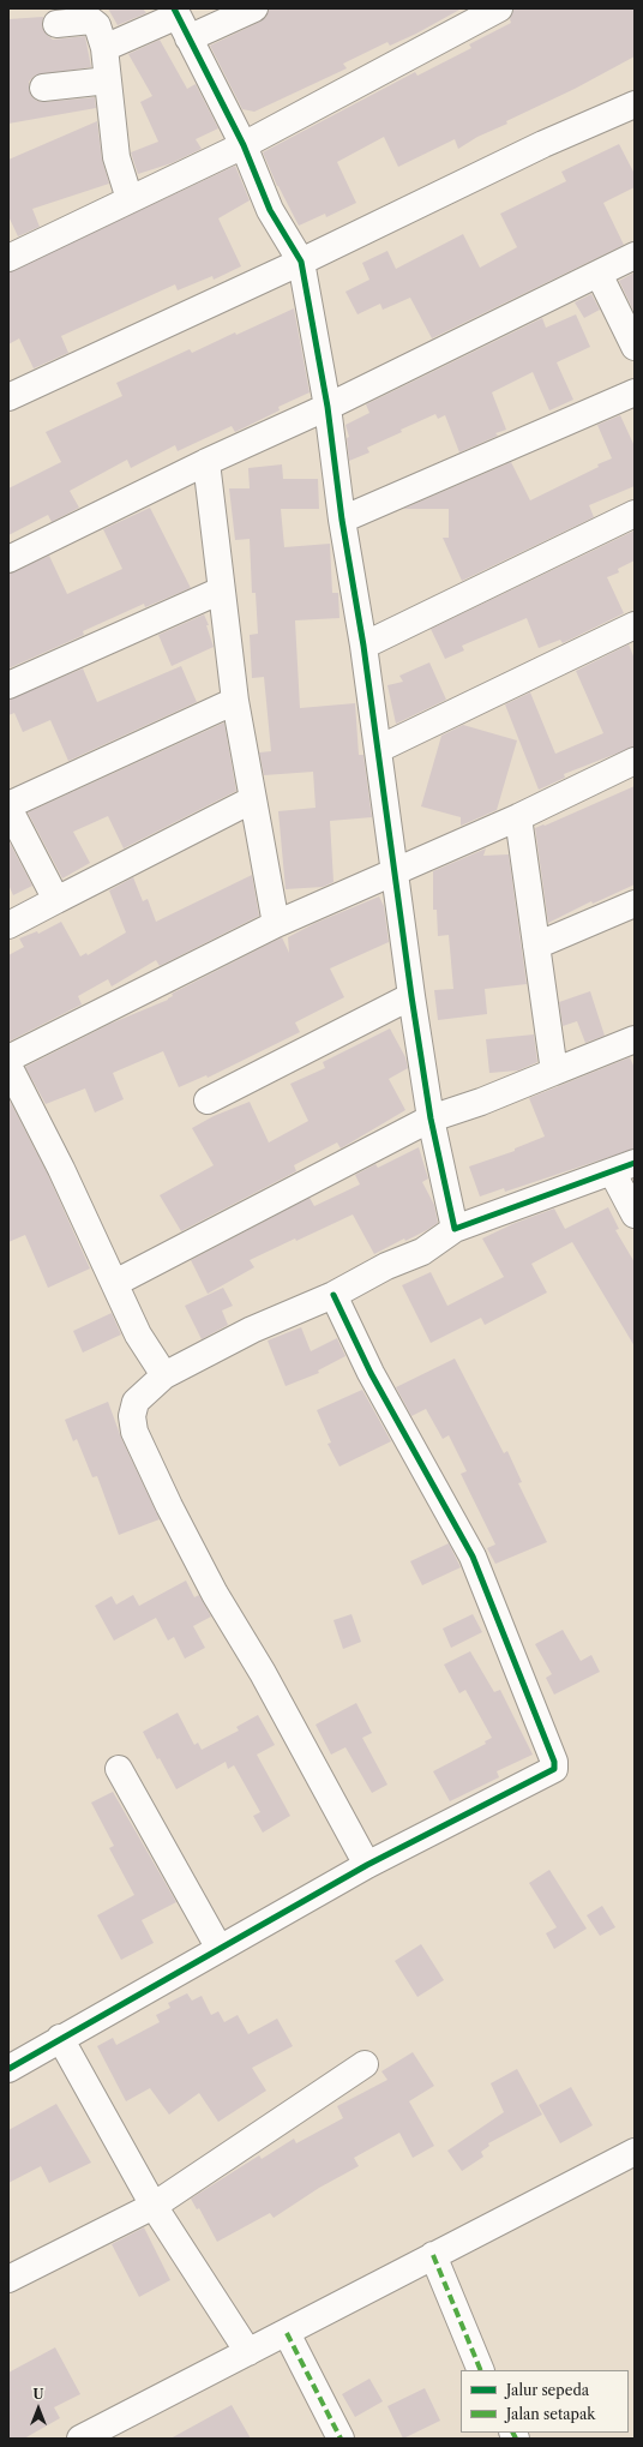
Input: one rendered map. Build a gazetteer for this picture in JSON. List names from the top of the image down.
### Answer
{
  "legend": ["Jalur sepeda", "Jalan setapak"],
  "north": "top"
}
